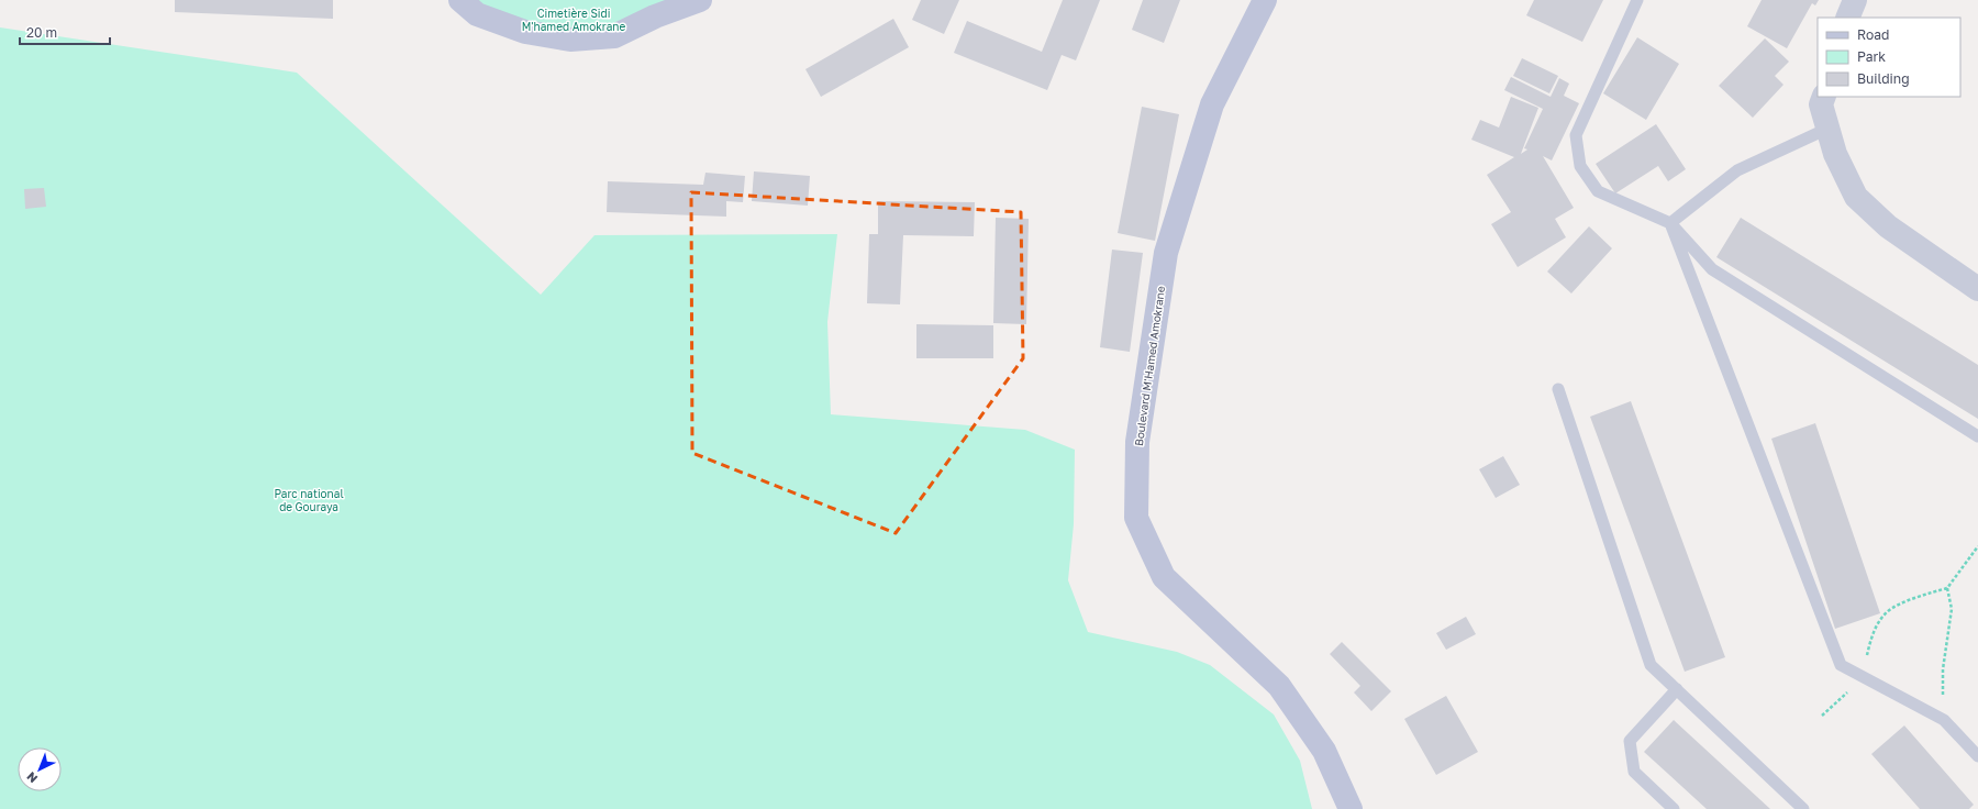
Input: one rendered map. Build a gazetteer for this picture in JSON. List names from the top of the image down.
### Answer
{
  "streets": {
    "main road": ["Boulevard M'Hamed Amokrane"]
  },
  "parks": ["Cimetière Sidi M'hamed Amokrane", "Parc national de Gouraya"],
  "legend": ["Road", "Park", "Building"],
  "scale_bar": "20 m",
  "north": "bottom left"
}
